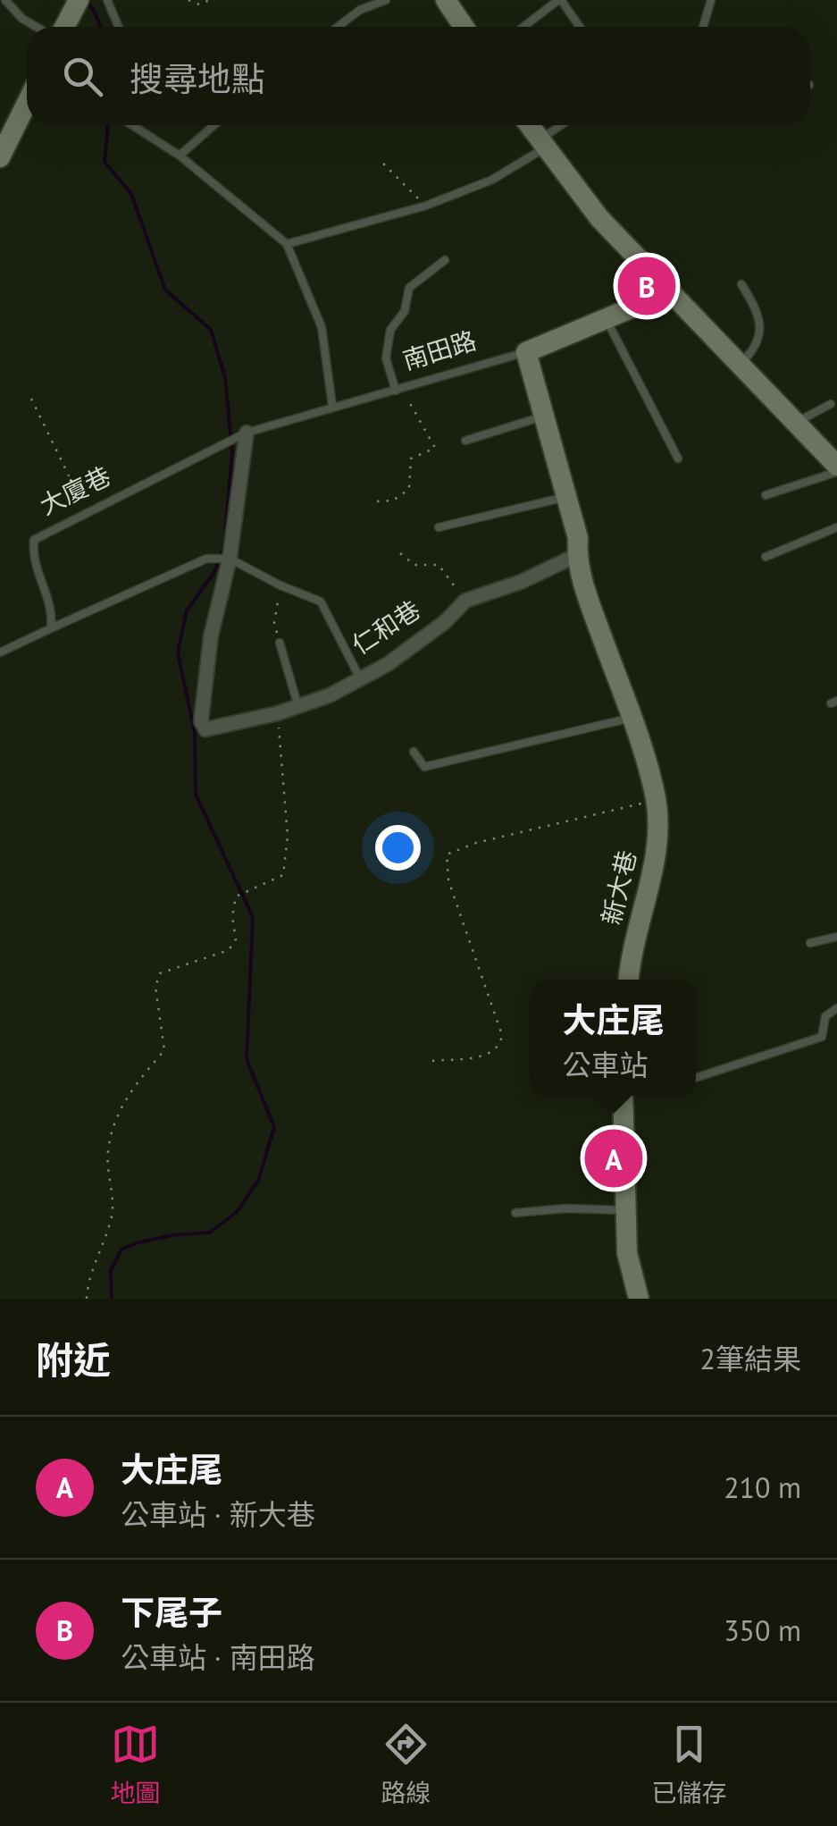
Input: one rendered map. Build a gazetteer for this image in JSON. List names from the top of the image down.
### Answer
{
  "streets": {
    "street": ["南田路", "仁和巷", "新大巷"],
    "lane": ["大廈巷"]
  },
  "crossings": [
    ["南田路", "大廈巷"]
  ],
  "page": {
    "search": "搜尋地點",
    "pins": ["B", "A"],
    "popup": ["大庄尾", "公車站"],
    "heading": ["附近", "2筆結果"],
    "list": [
      {
        "mark": "A",
        "name": "大庄尾",
        "note": "公車站 · 新大巷",
        "value": "210 m"
      },
      {
        "mark": "B",
        "name": "下尾子",
        "note": "公車站 · 南田路",
        "value": "350 m"
      }
    ],
    "nav": ["地圖", "路線", "已儲存"]
  }
}
